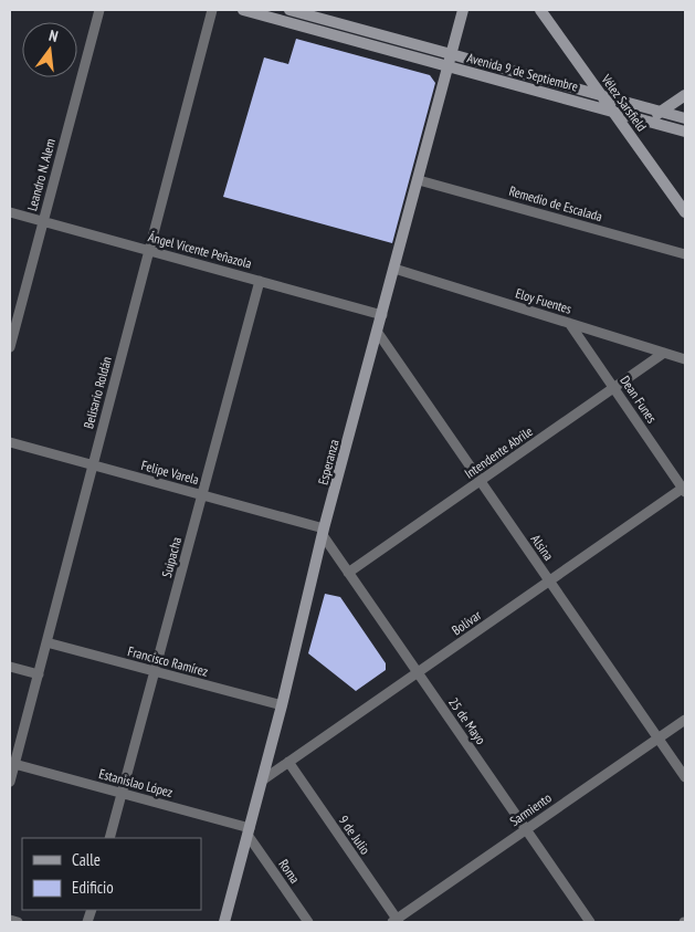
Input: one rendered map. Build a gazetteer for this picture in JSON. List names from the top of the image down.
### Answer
{
  "streets": {
    "main road": ["Avenida 9 de Septiembre", "Vélez Sarsfield", "Esperanza"],
    "street": [
      "Leandro N. Alem",
      "Remedio de Escalada",
      "Ángel Vicente Peñazola",
      "Eloy Fuentes",
      "Belisario Roldán",
      "Dean Funes",
      "Intendente Abrile",
      "Felipe Varela",
      "Alsina",
      "Suipacha",
      "Bolívar",
      "Francisco Ramírez",
      "25 de Mayo",
      "Estanislao López",
      "Sarmiento",
      "9 de Julio",
      "Roma"
    ]
  },
  "crossings": [
    ["Avenida 9 de Septiembre", "Vélez Sarsfield"],
    ["Avenida 9 de Septiembre", "Esperanza"],
    ["Leandro N. Alem", "Ángel Vicente Peñazola"],
    ["Remedio de Escalada", "Esperanza"],
    ["Ángel Vicente Peñazola", "Belisario Roldán"],
    ["Ángel Vicente Peñazola", "Esperanza"],
    ["Ángel Vicente Peñazola", "Suipacha"],
    ["Eloy Fuentes", "Dean Funes"],
    ["Eloy Fuentes", "Intendente Abrile"],
    ["Eloy Fuentes", "Esperanza"],
    ["Belisario Roldán", "Felipe Varela"],
    ["Belisario Roldán", "Francisco Ramírez"],
    ["Belisario Roldán", "Estanislao López"],
    ["Dean Funes", "Intendente Abrile"],
    ["Dean Funes", "Bolívar"],
    ["Intendente Abrile", "Alsina"],
    ["Intendente Abrile", "25 de Mayo"],
    ["Esperanza", "Felipe Varela"],
    ["Esperanza", "Alsina"],
    ["Esperanza", "Bolívar"],
    ["Esperanza", "Francisco Ramírez"],
    ["Esperanza", "25 de Mayo"],
    ["Esperanza", "Estanislao López"],
    ["Esperanza", "Roma"],
    ["Felipe Varela", "Suipacha"],
    ["Felipe Varela", "25 de Mayo"],
    ["Alsina", "Bolívar"],
    ["Alsina", "Sarmiento"],
    ["Suipacha", "Francisco Ramírez"],
    ["Suipacha", "Estanislao López"],
    ["Bolívar", "25 de Mayo"],
    ["Bolívar", "9 de Julio"],
    ["25 de Mayo", "Sarmiento"],
    ["Estanislao López", "Roma"],
    ["Sarmiento", "9 de Julio"]
  ],
  "legend": ["Calle", "Edificio"],
  "north": "top"
}
